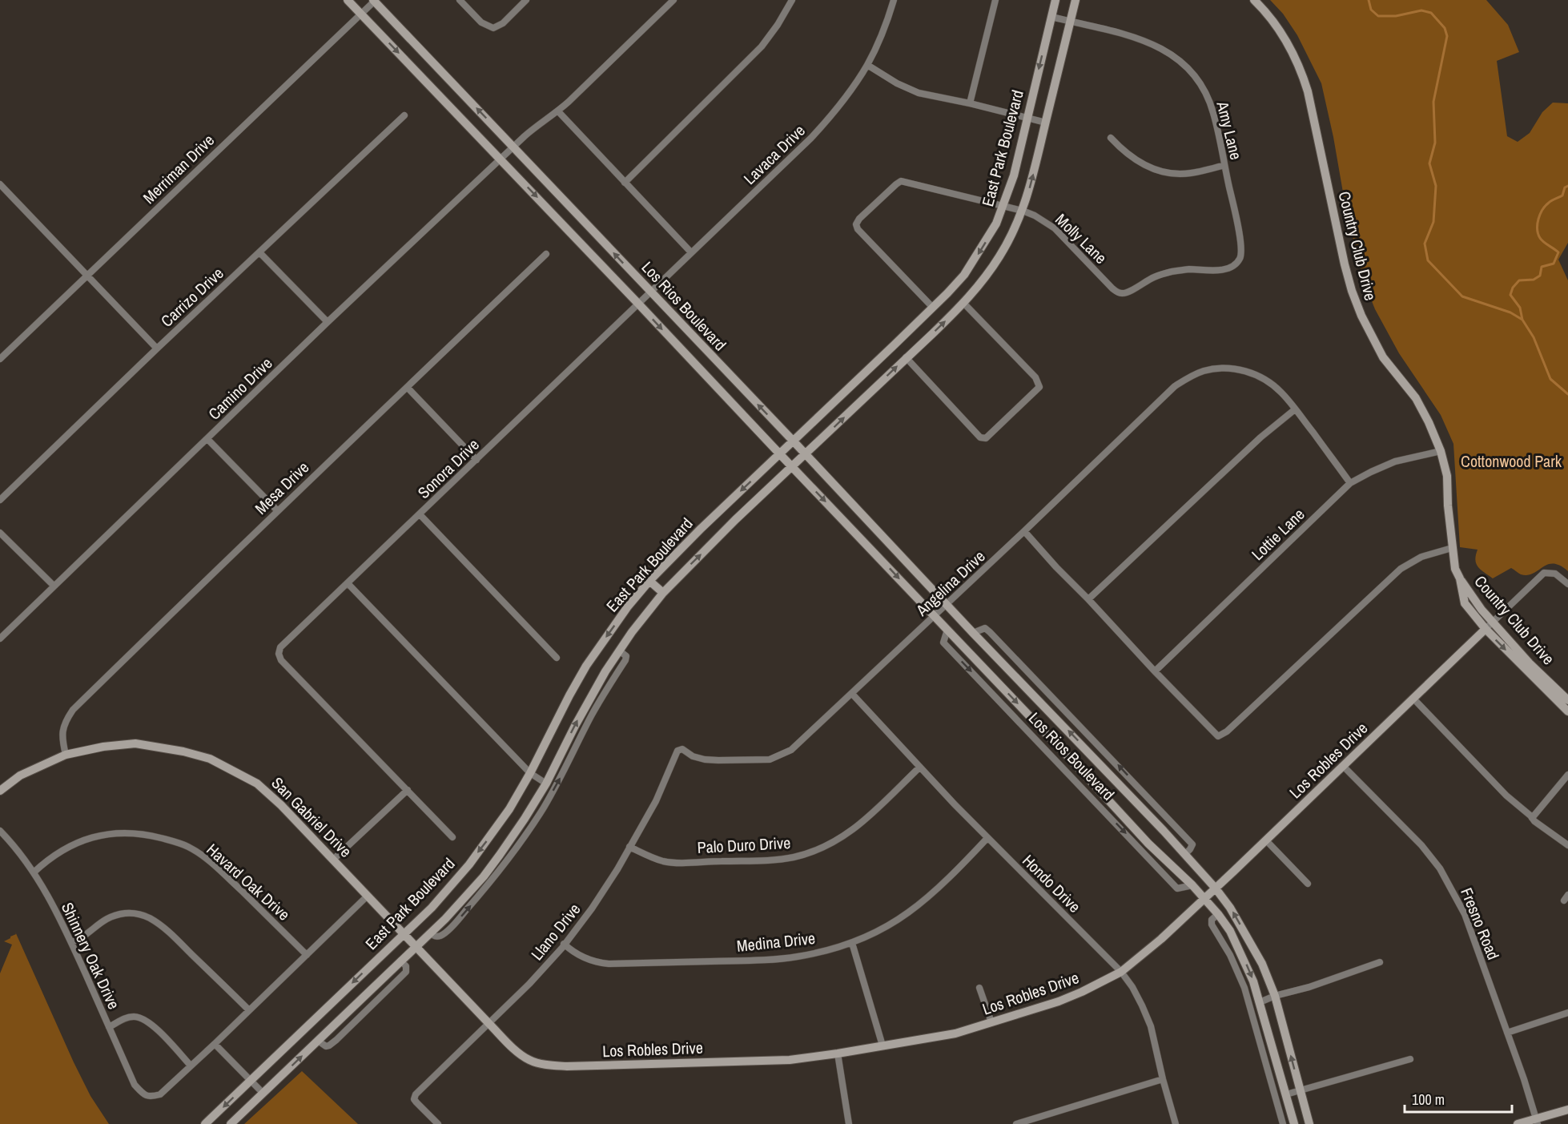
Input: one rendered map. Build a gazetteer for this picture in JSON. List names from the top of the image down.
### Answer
{
  "streets": {
    "main road": [
      "East Park Boulevard",
      "Country Club Drive",
      "Los Rios Boulevard",
      "Los Robles Drive",
      "San Gabriel Drive"
    ],
    "street": [
      "Amy Lane",
      "Lavaca Drive",
      "Merriman Drive",
      "Molly Lane",
      "Carrizo Drive",
      "Camino Drive",
      "Sonora Drive",
      "Mesa Drive",
      "Lottie Lane",
      "Angelina Drive",
      "Palo Duro Drive",
      "Havard Oak Drive",
      "Hondo Drive",
      "Fresno Road",
      "Llano Drive",
      "Medina Drive",
      "Shinnery Oak Drive"
    ]
  },
  "crossings": [
    ["Amy Lane", "East Park Boulevard"],
    ["Amy Lane", "Molly Lane"],
    ["East Park Boulevard", "Molly Lane"],
    ["East Park Boulevard", "Los Rios Boulevard"],
    ["East Park Boulevard", "Los Robles Drive"],
    ["East Park Boulevard", "San Gabriel Drive"],
    ["Lavaca Drive", "Los Rios Boulevard"],
    ["Lavaca Drive", "Sonora Drive"],
    ["Merriman Drive", "Los Rios Boulevard"],
    ["Country Club Drive", "Lottie Lane"],
    ["Country Club Drive", "Los Robles Drive"],
    ["Los Rios Boulevard", "Camino Drive"],
    ["Los Rios Boulevard", "Sonora Drive"],
    ["Los Rios Boulevard", "Angelina Drive"],
    ["Los Rios Boulevard", "Los Robles Drive"],
    ["Mesa Drive", "San Gabriel Drive"],
    ["Angelina Drive", "Hondo Drive"],
    ["Angelina Drive", "Llano Drive"],
    ["Los Robles Drive", "San Gabriel Drive"],
    ["Los Robles Drive", "Hondo Drive"],
    ["Los Robles Drive", "Fresno Road"],
    ["Los Robles Drive", "Llano Drive"],
    ["Palo Duro Drive", "Hondo Drive"],
    ["Palo Duro Drive", "Llano Drive"],
    ["Havard Oak Drive", "Shinnery Oak Drive"],
    ["Hondo Drive", "Medina Drive"],
    ["Llano Drive", "Medina Drive"]
  ],
  "parks": ["Cottonwood Park"],
  "scale_bar": "100 m"
}
